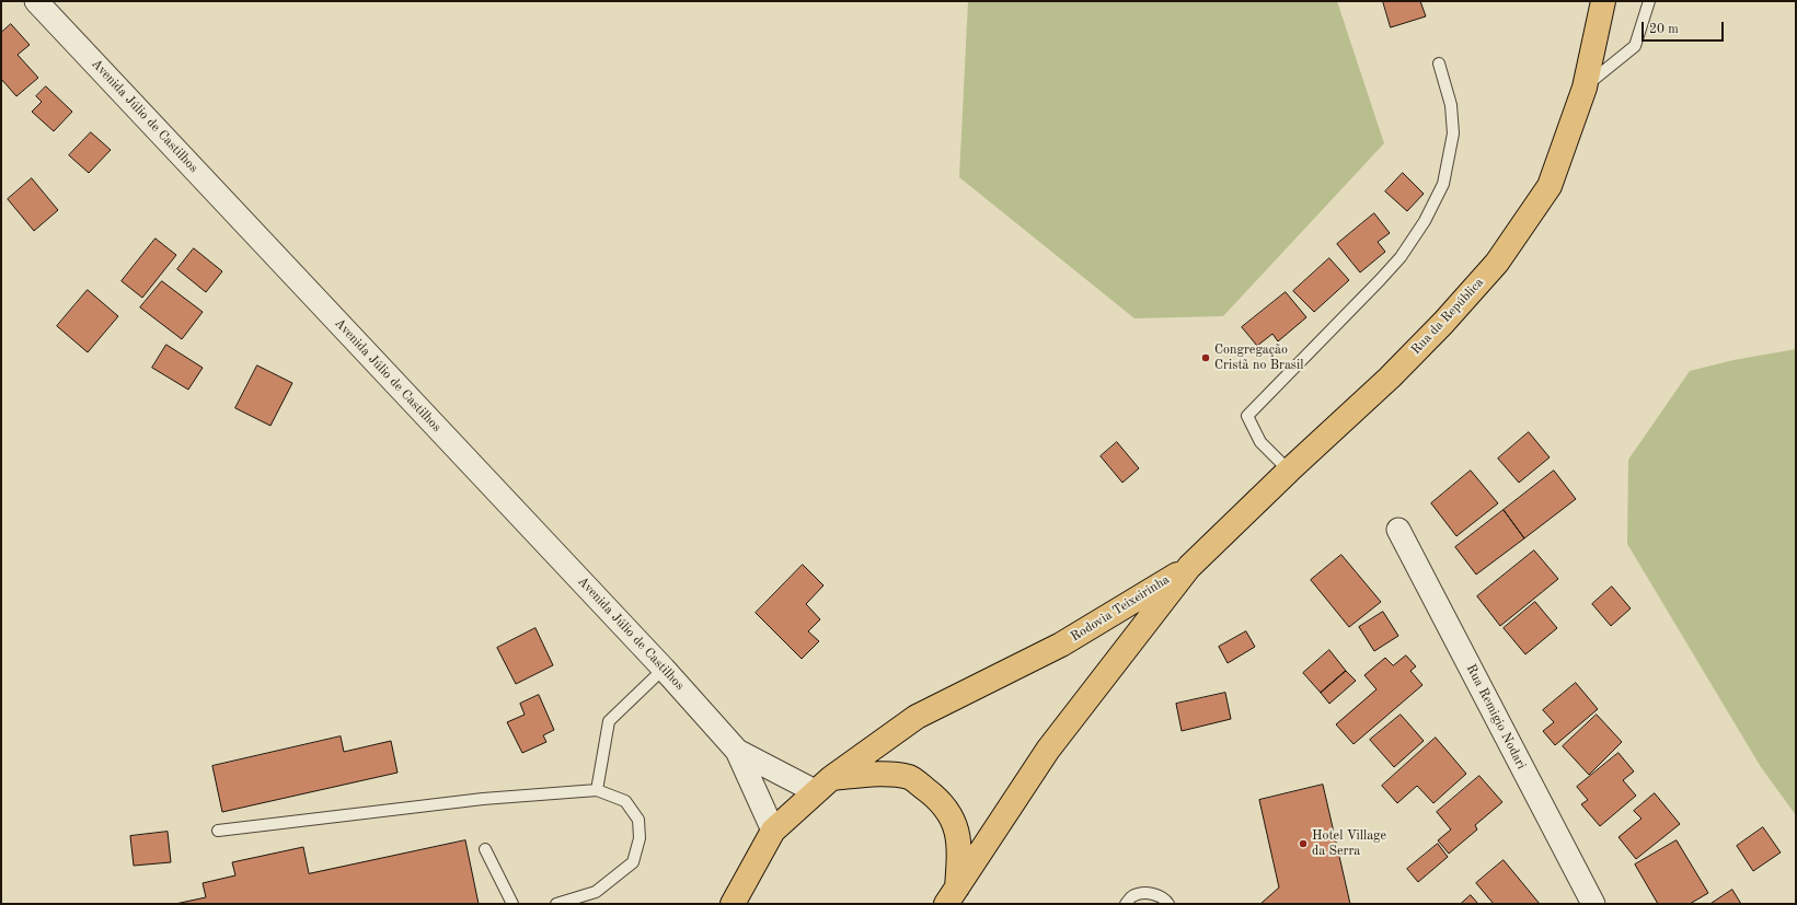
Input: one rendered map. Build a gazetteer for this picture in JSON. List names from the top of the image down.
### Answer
{
  "streets": {
    "main road": ["Rua da República", "Rodovia Teixeirinha"],
    "street": ["Avenida Júlio de Castilhos", "Rua Remigio Nodari"]
  },
  "crossings": [
    ["Avenida Júlio de Castilhos", "Rodovia Teixeirinha"],
    ["Rua da República", "Rodovia Teixeirinha"]
  ],
  "places": ["Congregação Cristã no Brasil", "Hotel Village da Serra"],
  "scale_bar": "20 m"
}
